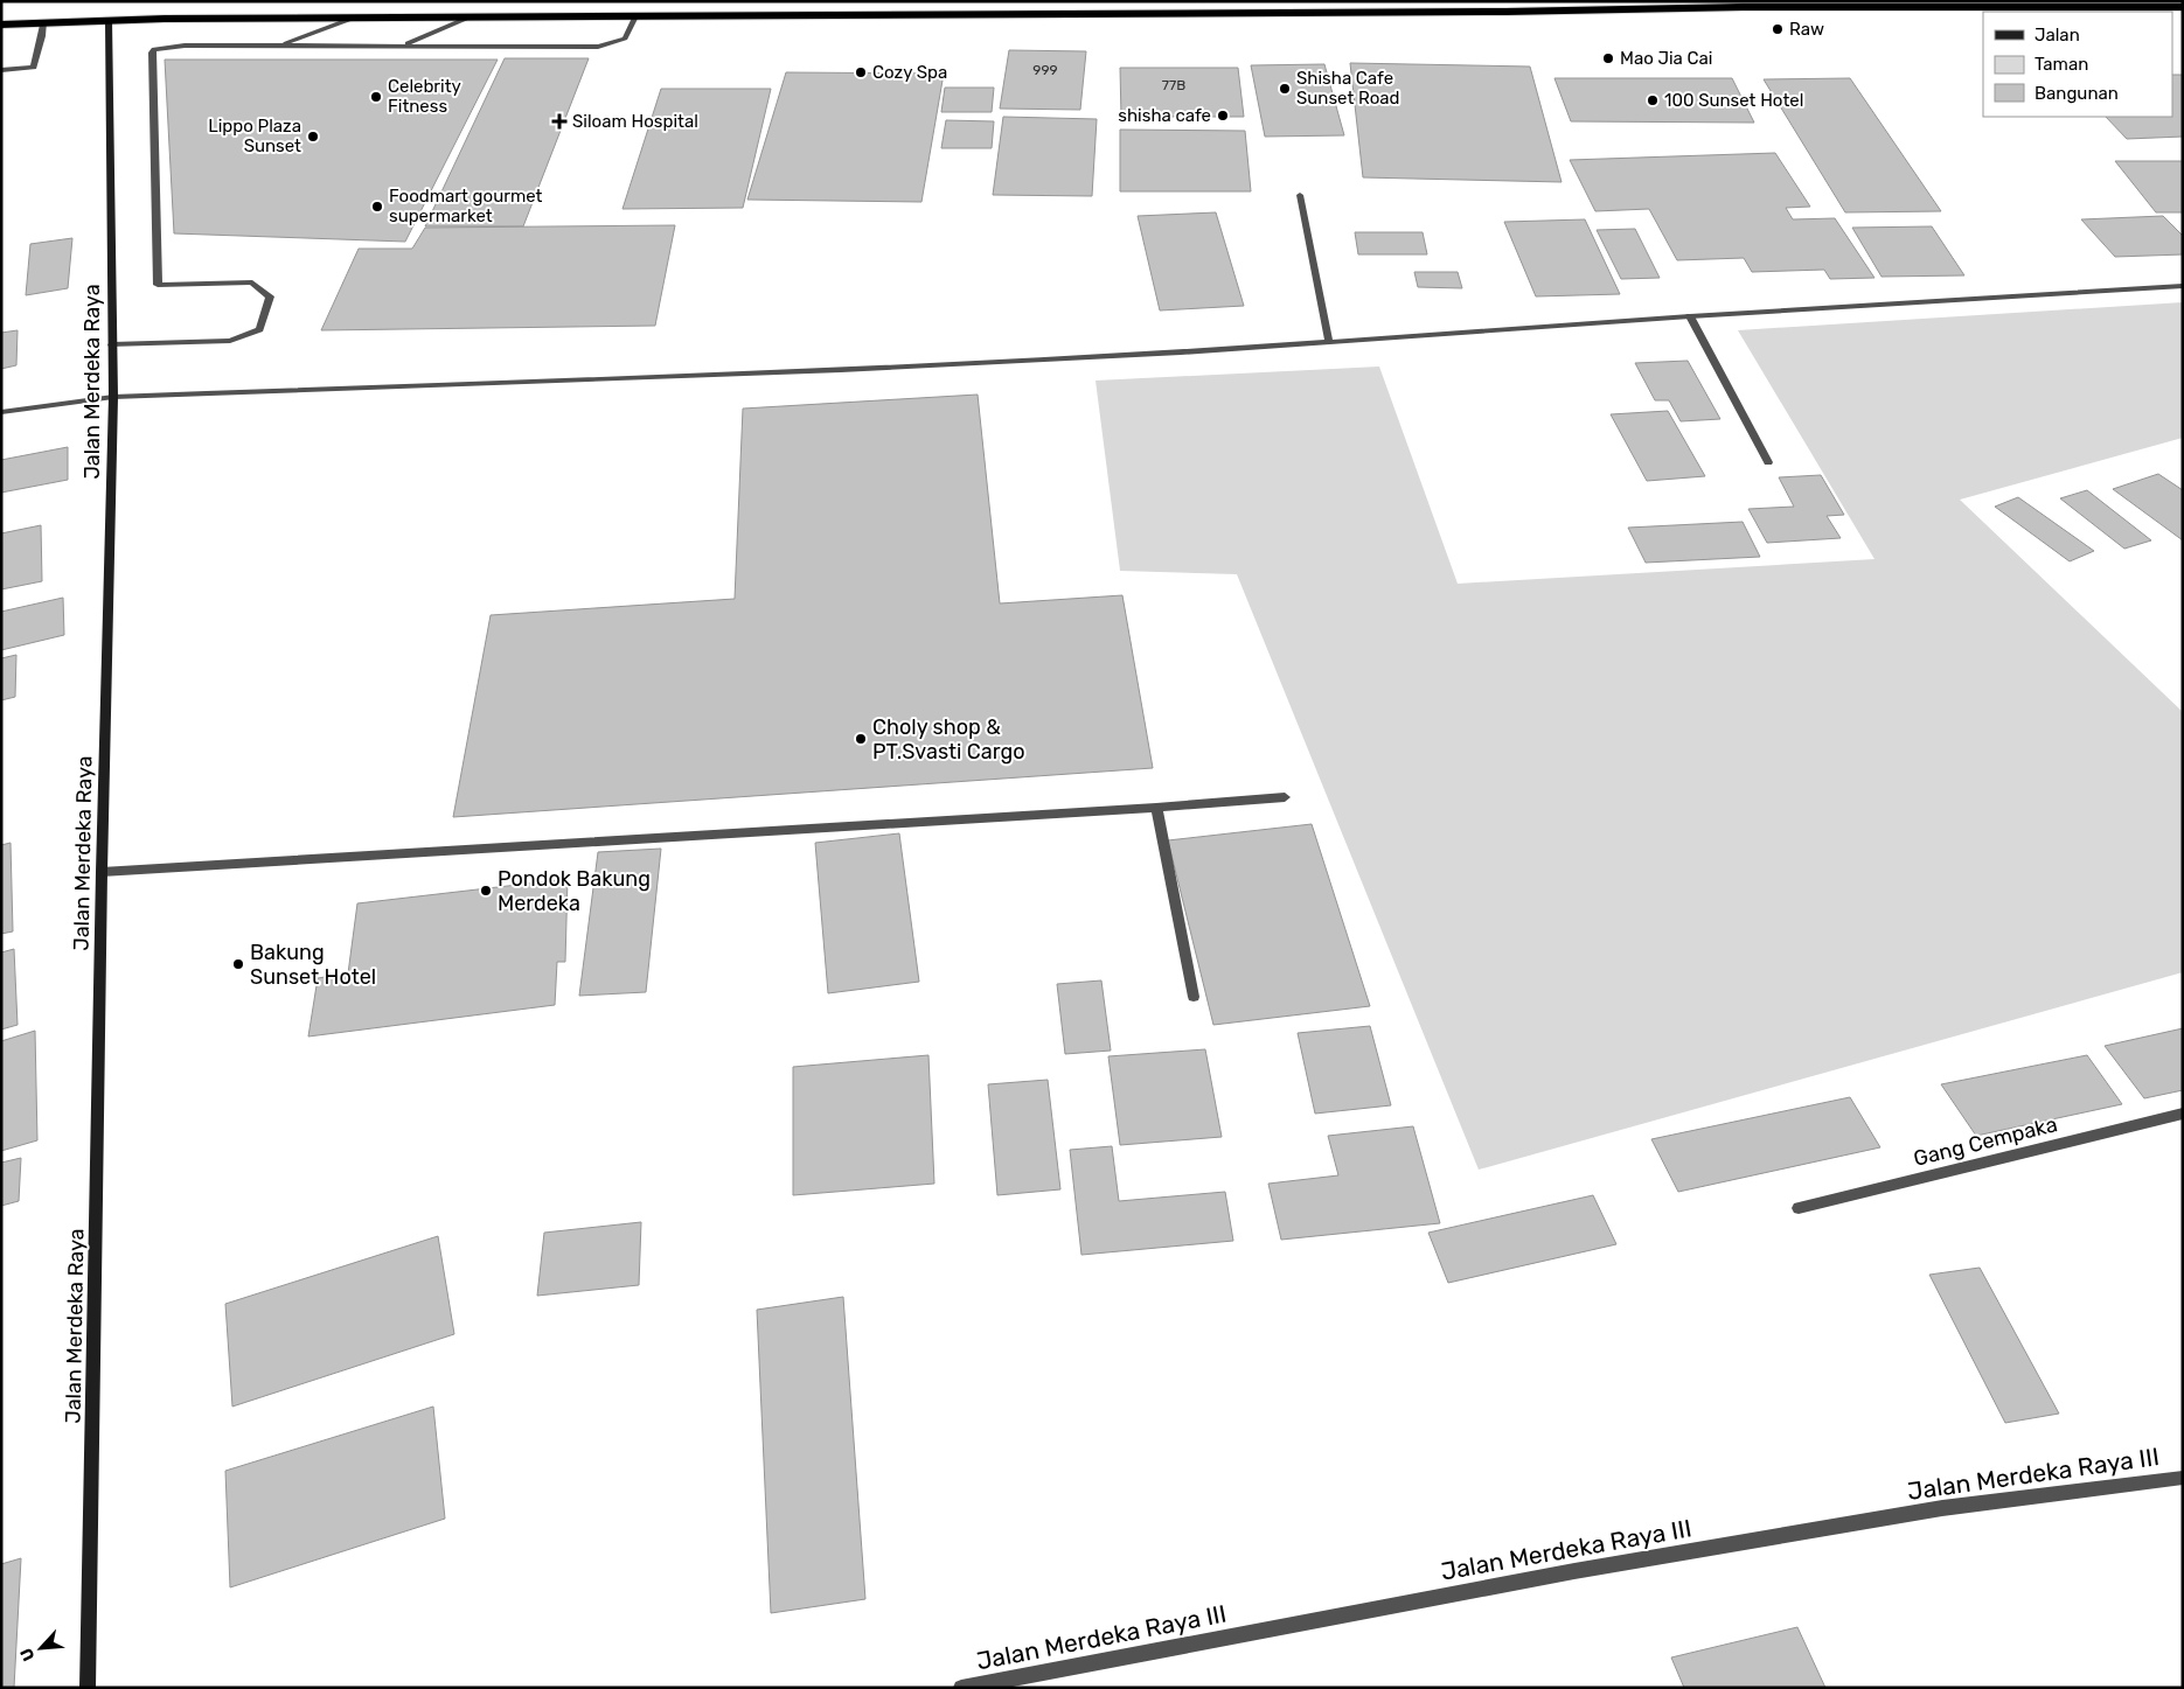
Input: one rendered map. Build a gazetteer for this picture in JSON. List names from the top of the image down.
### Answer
{
  "streets": {
    "street": ["Jalan Merdeka Raya", "Gang Cempaka", "Jalan Merdeka Raya III"]
  },
  "places": {
    "other": [
      "Raw",
      "Mao Jia Cai",
      "Cozy Spa",
      "Shisha Cafe Sunset Road",
      "Celebrity Fitness",
      "100 Sunset Hotel",
      "shisha cafe",
      "Lippo Plaza Sunset",
      "Foodmart gourmet supermarket",
      "Choly shop & PT.Svasti Cargo",
      "Pondok Bakung Merdeka",
      "Bakung Sunset Hotel"
    ],
    "health": ["Siloam Hospital"]
  },
  "house_numbers": ["999", "77B"],
  "legend": ["Jalan", "Taman", "Bangunan"],
  "north": "bottom left"
}
